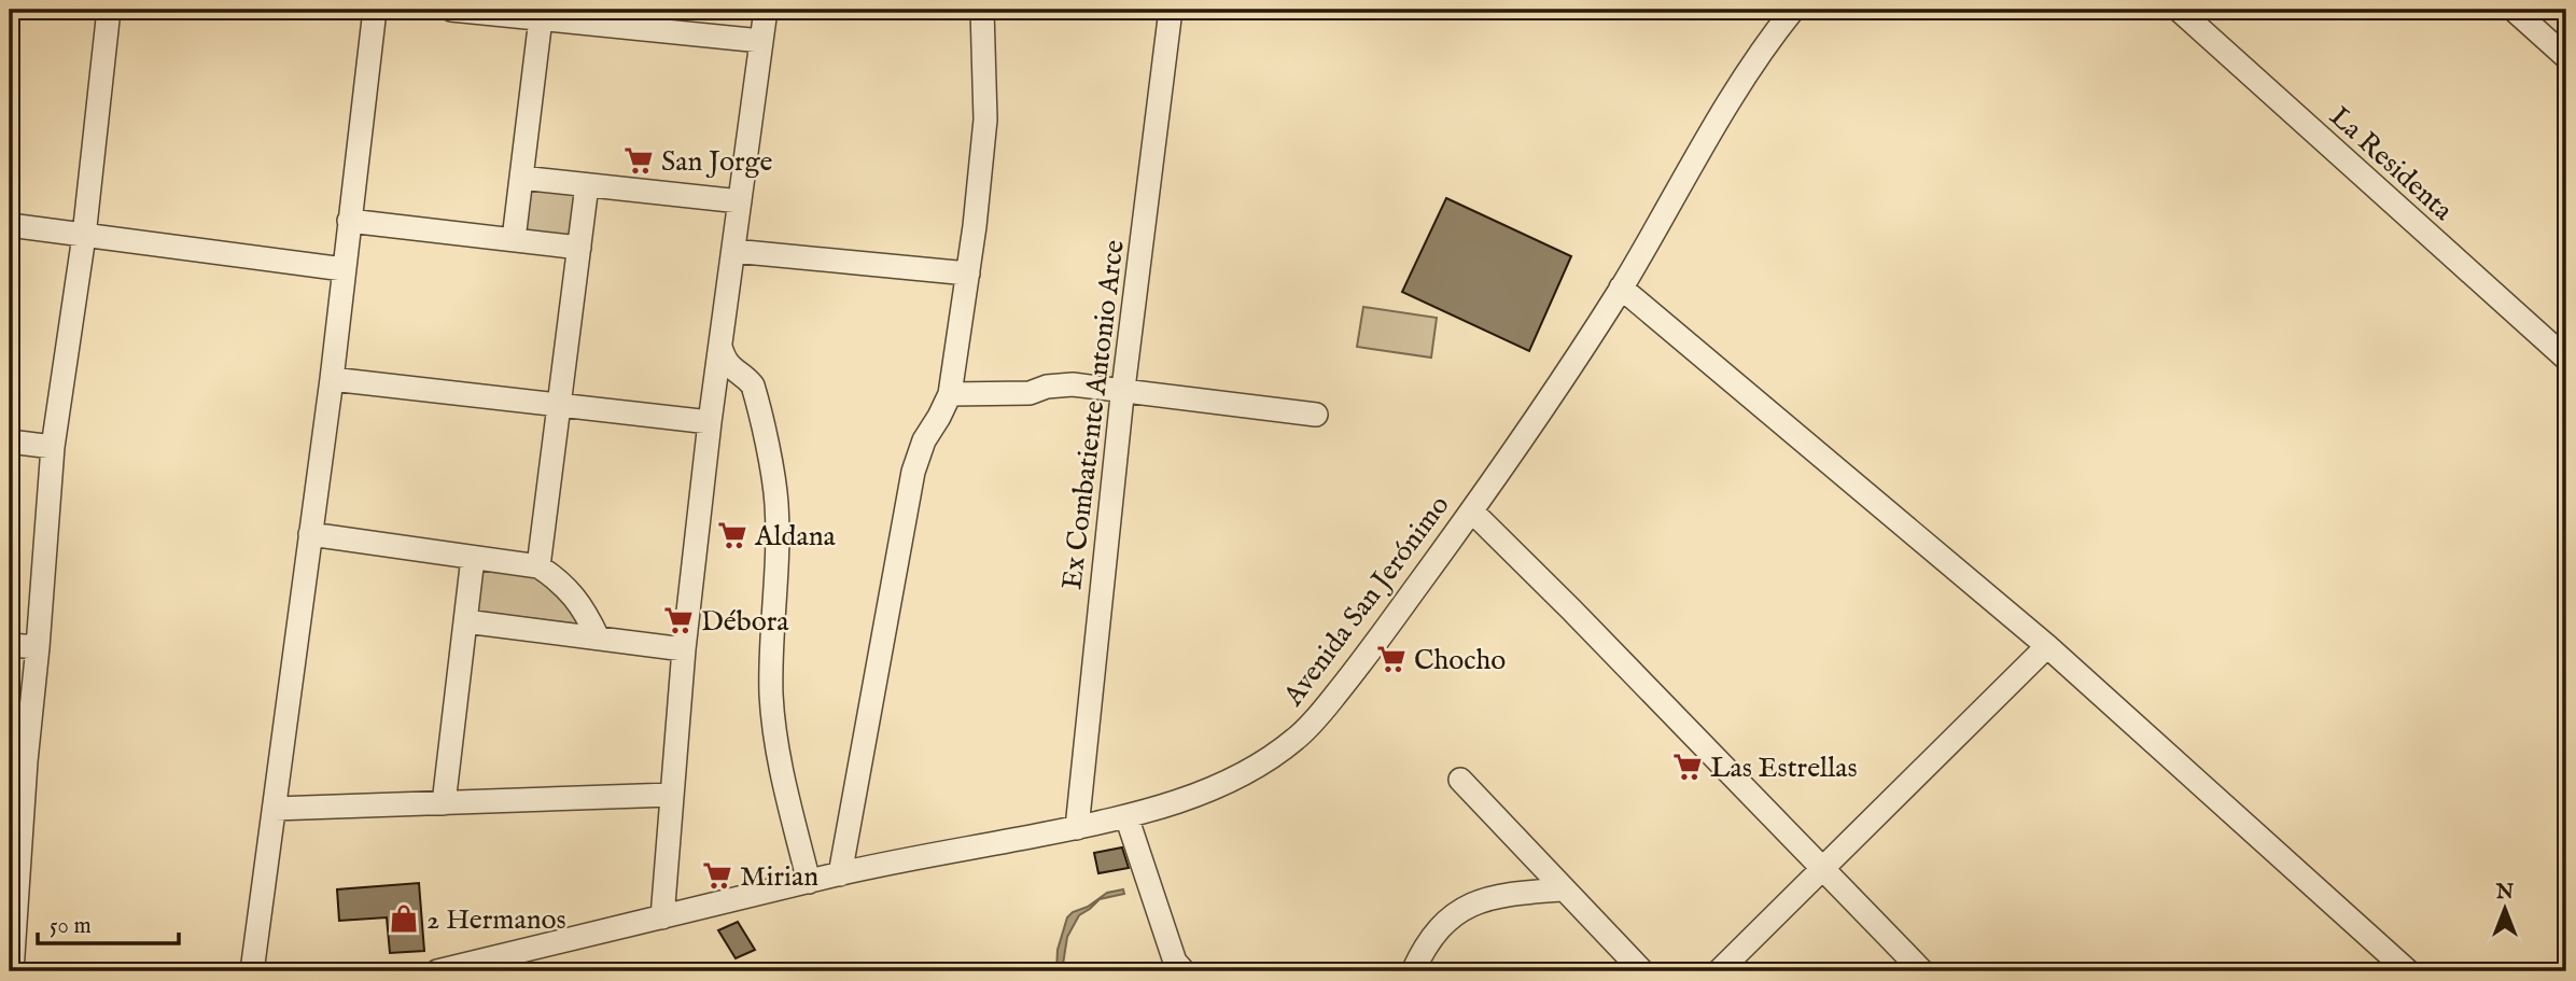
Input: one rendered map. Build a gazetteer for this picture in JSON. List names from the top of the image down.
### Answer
{
  "streets": {
    "street": ["La Residenta", "Ex Combatiente Antonio Arce", "Avenida San Jerónimo"]
  },
  "crossings": [
    ["Ex Combatiente Antonio Arce", "Avenida San Jerónimo"]
  ],
  "places": {
    "supermarket": [
      "San Jorge",
      "Aldana",
      "Débora",
      "Chocho",
      "Las Estrellas",
      "Mirian"
    ],
    "shop": ["2 Hermanos"]
  },
  "scale_bar": "50 m",
  "north": "top"
}
